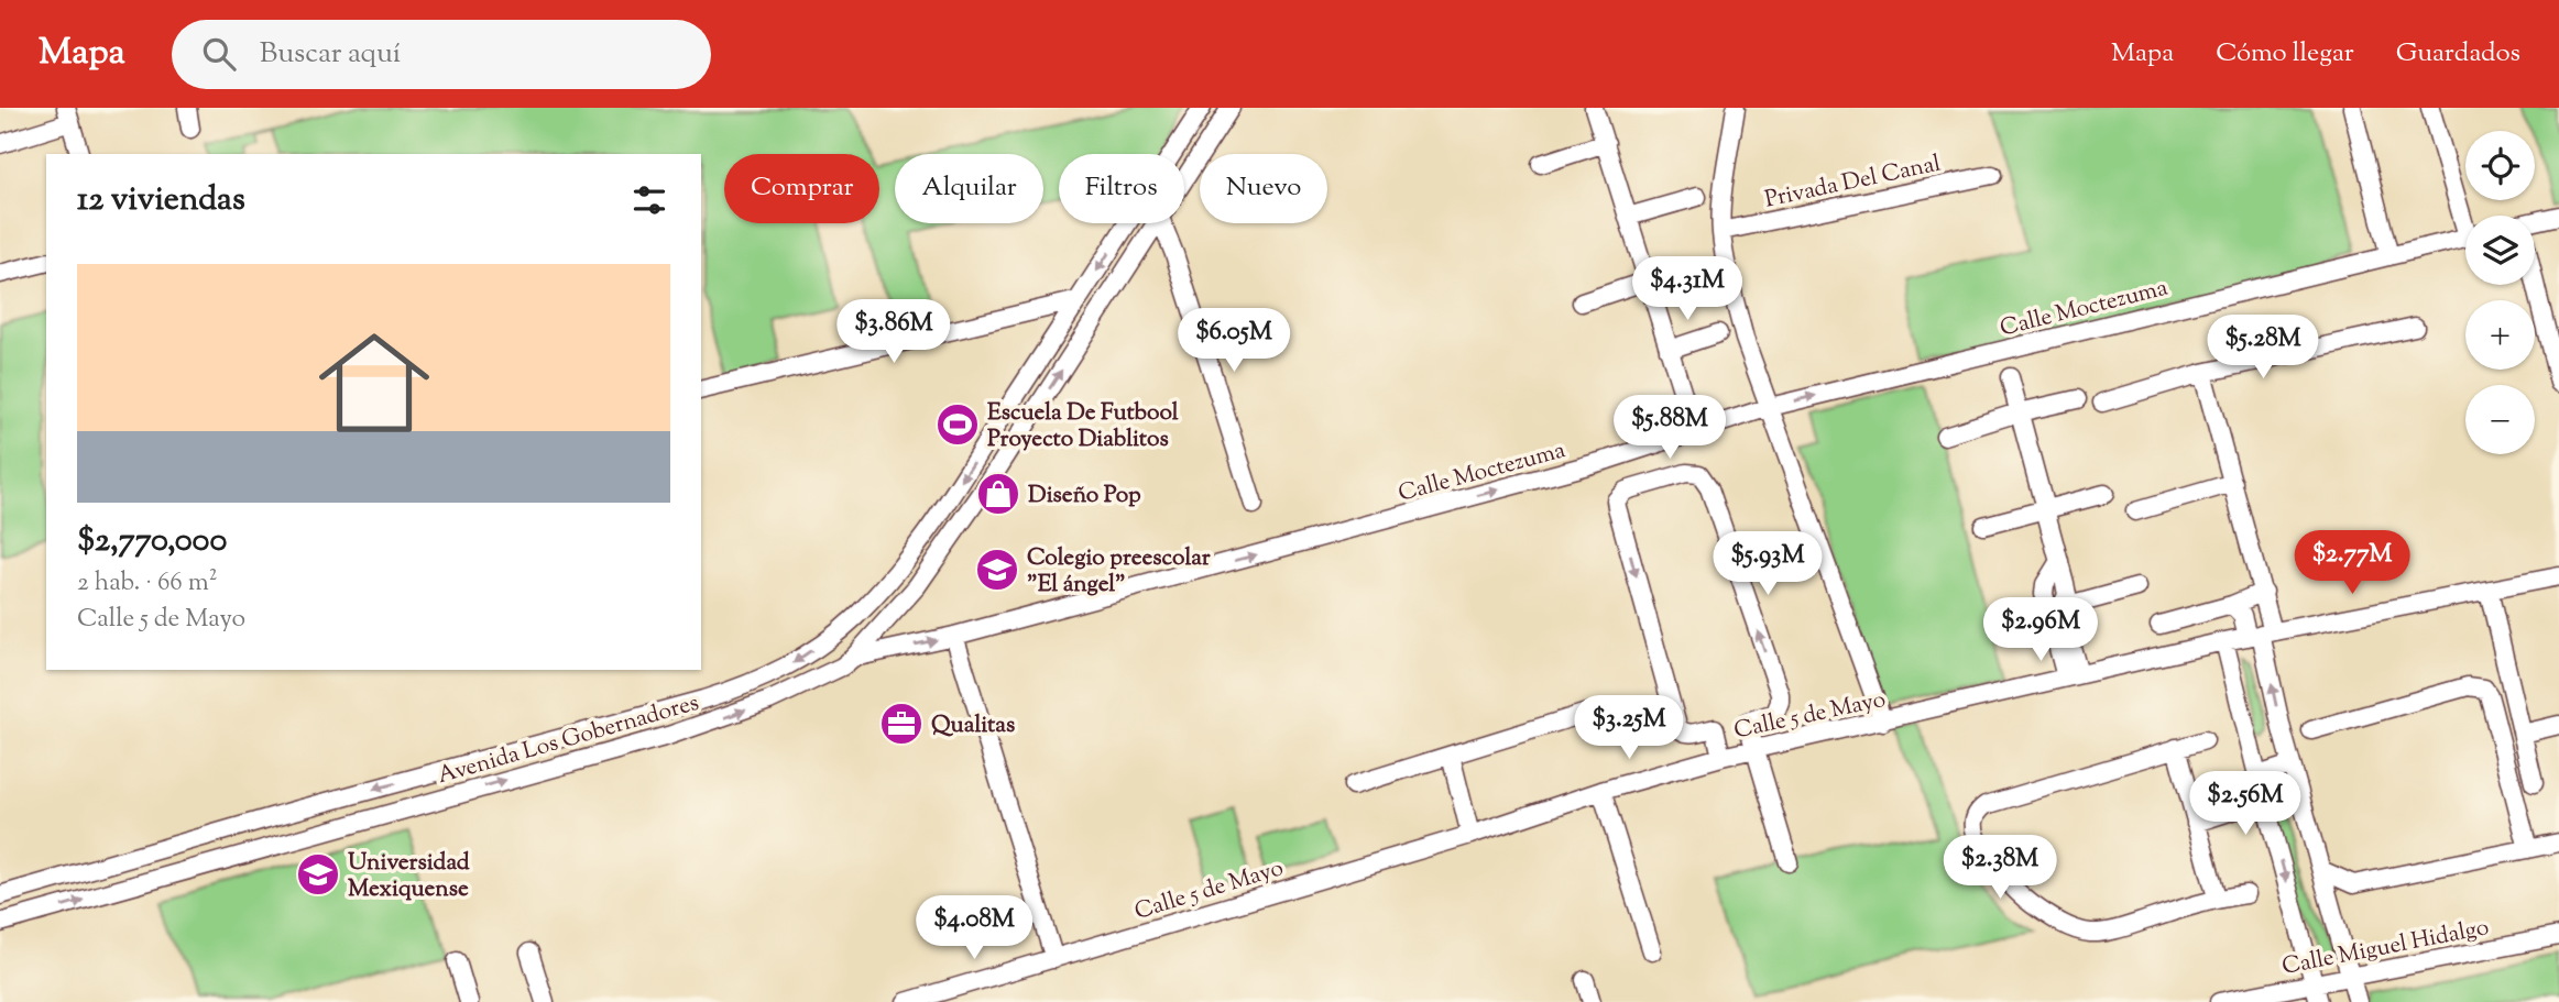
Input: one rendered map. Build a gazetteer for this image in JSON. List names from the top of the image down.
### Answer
{
  "streets": {
    "street": [
      "Privada Del Canal",
      "Calle Moctezuma",
      "Calle 5 de Mayo",
      "Avenida Los Gobernadores",
      "Calle Miguel Hidalgo"
    ]
  },
  "crossings": [
    ["Calle Moctezuma", "Avenida Los Gobernadores"]
  ],
  "one_way": ["Calle Moctezuma"],
  "places": {
    "sports": ["Escuela De Futbool Proyecto Diablitos"],
    "shop": ["Diseño Pop"],
    "school or university": ["Colegio preescolar \"El ángel\"", "Universidad Mexiquense"],
    "office": ["Qualitas"]
  },
  "page": {
    "header": "Mapa",
    "search": "Buscar aquí",
    "nav": ["Mapa", "Cómo llegar", "Guardados"],
    "map_buttons": ["+", "−"],
    "chip": [
      "Comprar",
      "Alquilar",
      "Filtros",
      "Nuevo"
    ],
    "heading": "12 viviendas",
    "list": [
      {
        "name": "$2,770,000",
        "note": "2 hab. · 66 m² · Calle 5 de Mayo"
      }
    ],
    "price": [
      "$4.31M",
      "$3.86M",
      "$6.05M",
      "$5.28M",
      "$5.88M",
      "$2.77M",
      "$5.93M",
      "$2.96M",
      "$3.25M",
      "$2.56M",
      "$2.38M",
      "$4.08M"
    ]
  }
}
